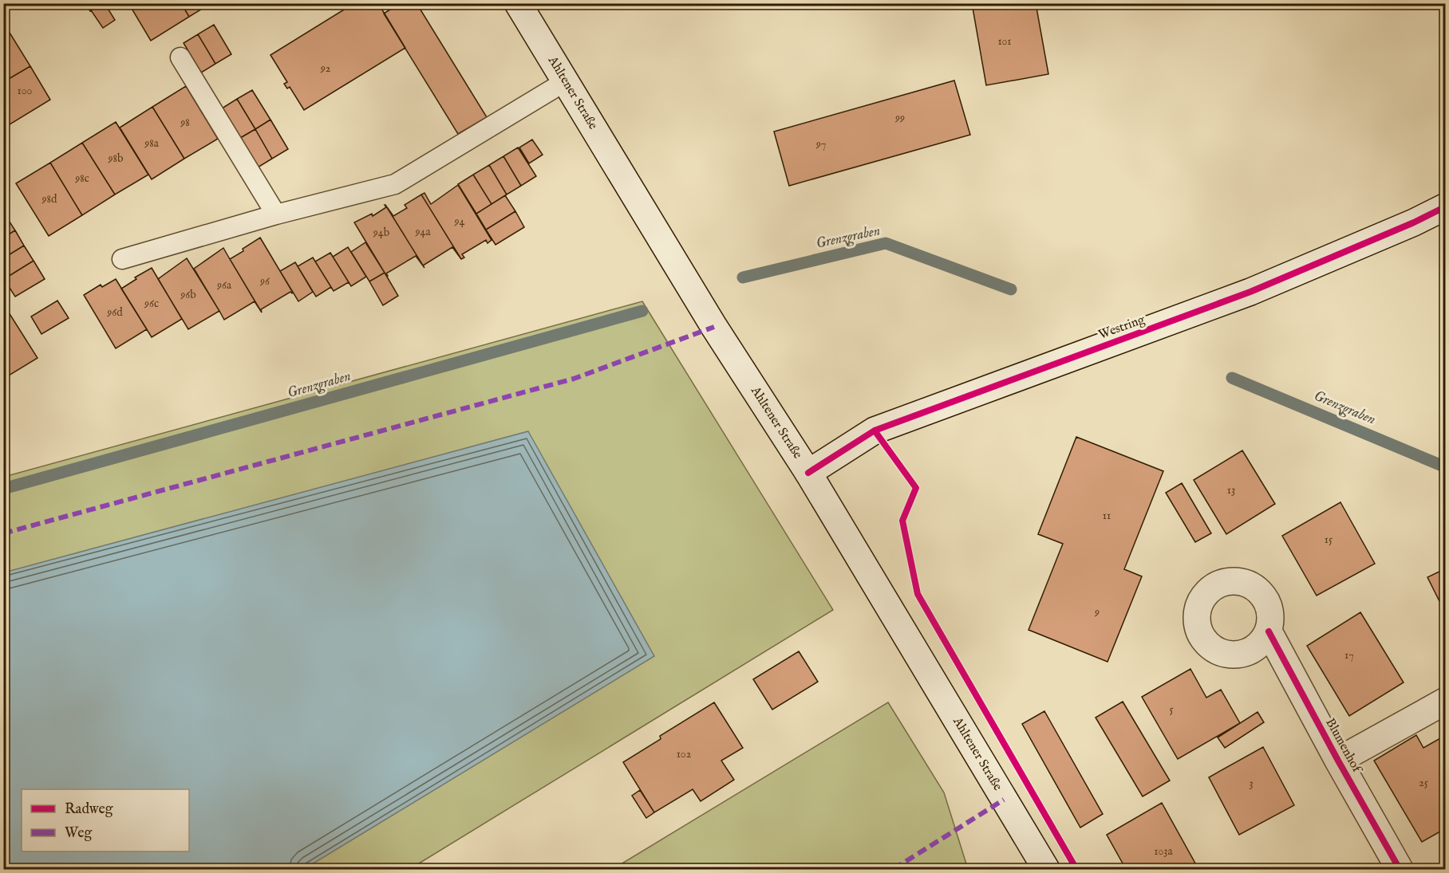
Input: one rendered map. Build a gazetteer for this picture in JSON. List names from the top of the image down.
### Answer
{
  "streets": {
    "street": ["Ahltener Straße", "Westring", "Blumenhof"]
  },
  "crossings": [
    ["Ahltener Straße", "Westring"]
  ],
  "water": ["Grenzgraben"],
  "house_numbers": [
    "101",
    "92",
    "100",
    "99",
    "98",
    "98a",
    "97",
    "98b",
    "98c",
    "98d",
    "94",
    "94a",
    "94b",
    "96",
    "96a",
    "96b",
    "96c",
    "96d",
    "13",
    "11",
    "15",
    "9",
    "17",
    "5",
    "102",
    "25",
    "3",
    "103a"
  ],
  "legend": ["Radweg", "Weg"]
}
